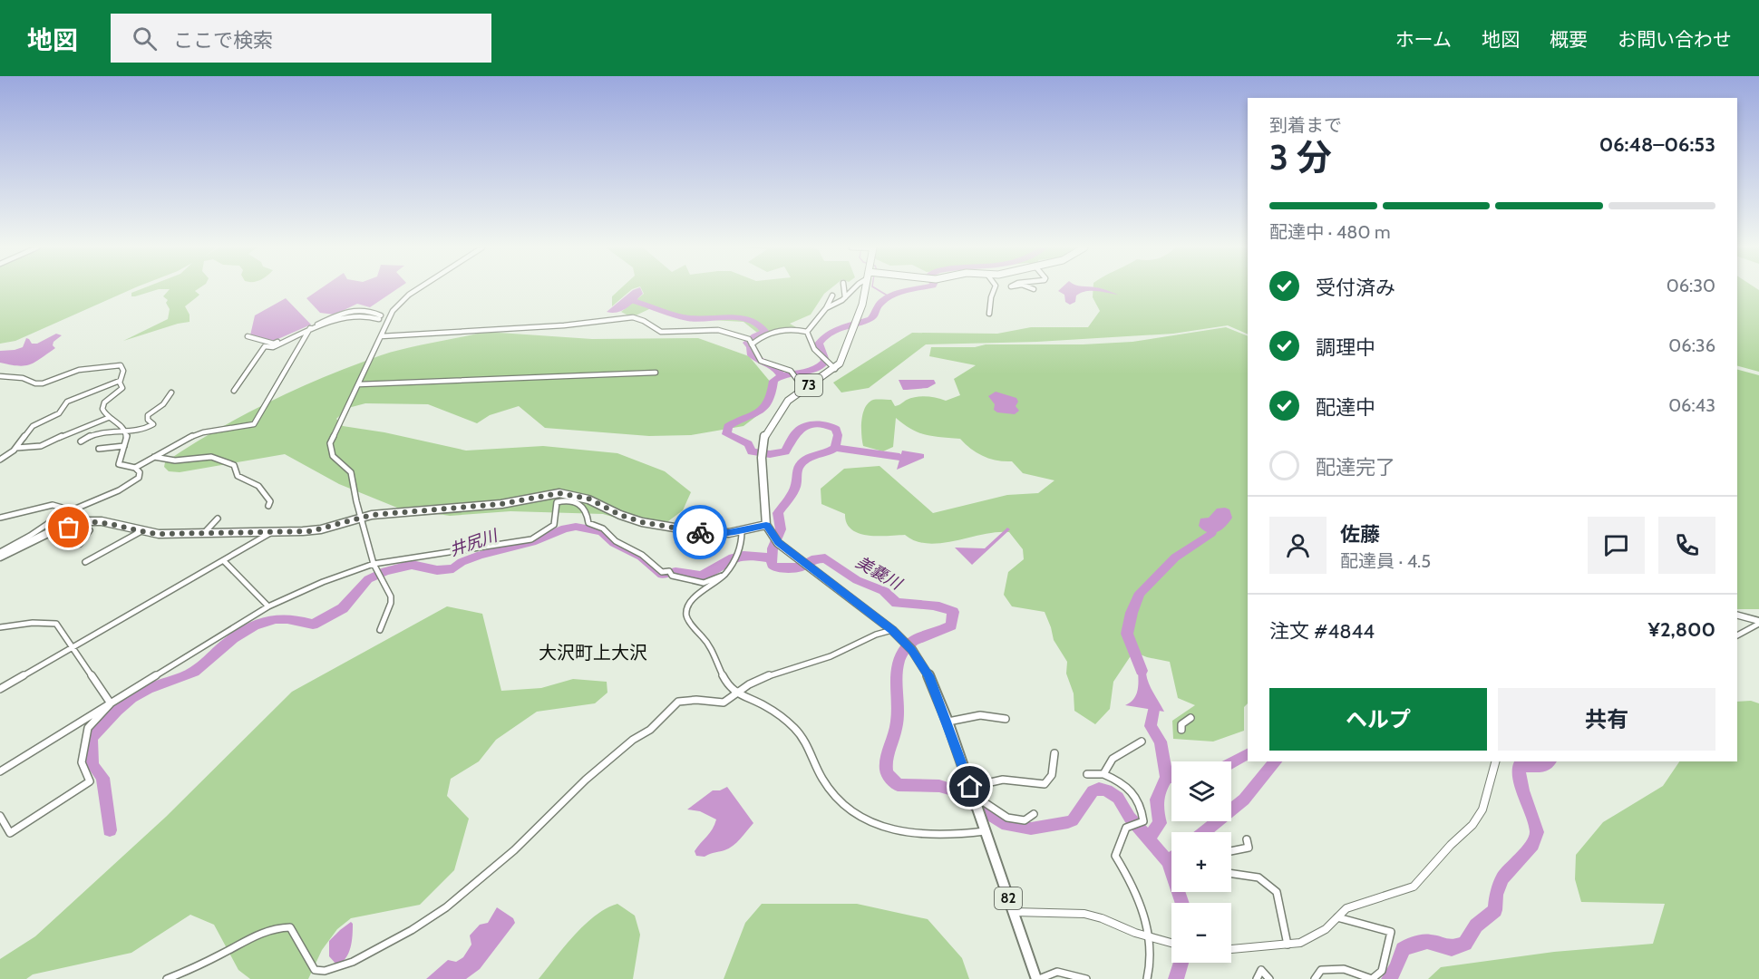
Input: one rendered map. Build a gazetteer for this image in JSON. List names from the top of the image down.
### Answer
{
  "streets": {
    "main road": ["73", "82"]
  },
  "crossings": [
    ["73", "82"]
  ],
  "districts": ["大沢町上大沢"],
  "water": ["井尻川", "美嚢川"],
  "page": {
    "header": "地図",
    "search": "ここで検索",
    "nav": [
      "ホーム",
      "地図",
      "概要",
      "お問い合わせ"
    ],
    "heading": ["3 分", "到着まで", "06:48–06:53"],
    "panel": [
      "佐藤",
      "配達員 · 4.5",
      "注文 #4844",
      "¥2,800"
    ],
    "bar": "配達中 · 480 m",
    "list": [
      ["受付済み", "06:30"],
      ["調理中", "06:36"],
      ["配達中", "06:43"],
      "配達完了"
    ],
    "buttons": ["ヘルプ", "共有"],
    "map_buttons": ["+", "−"]
  }
}
